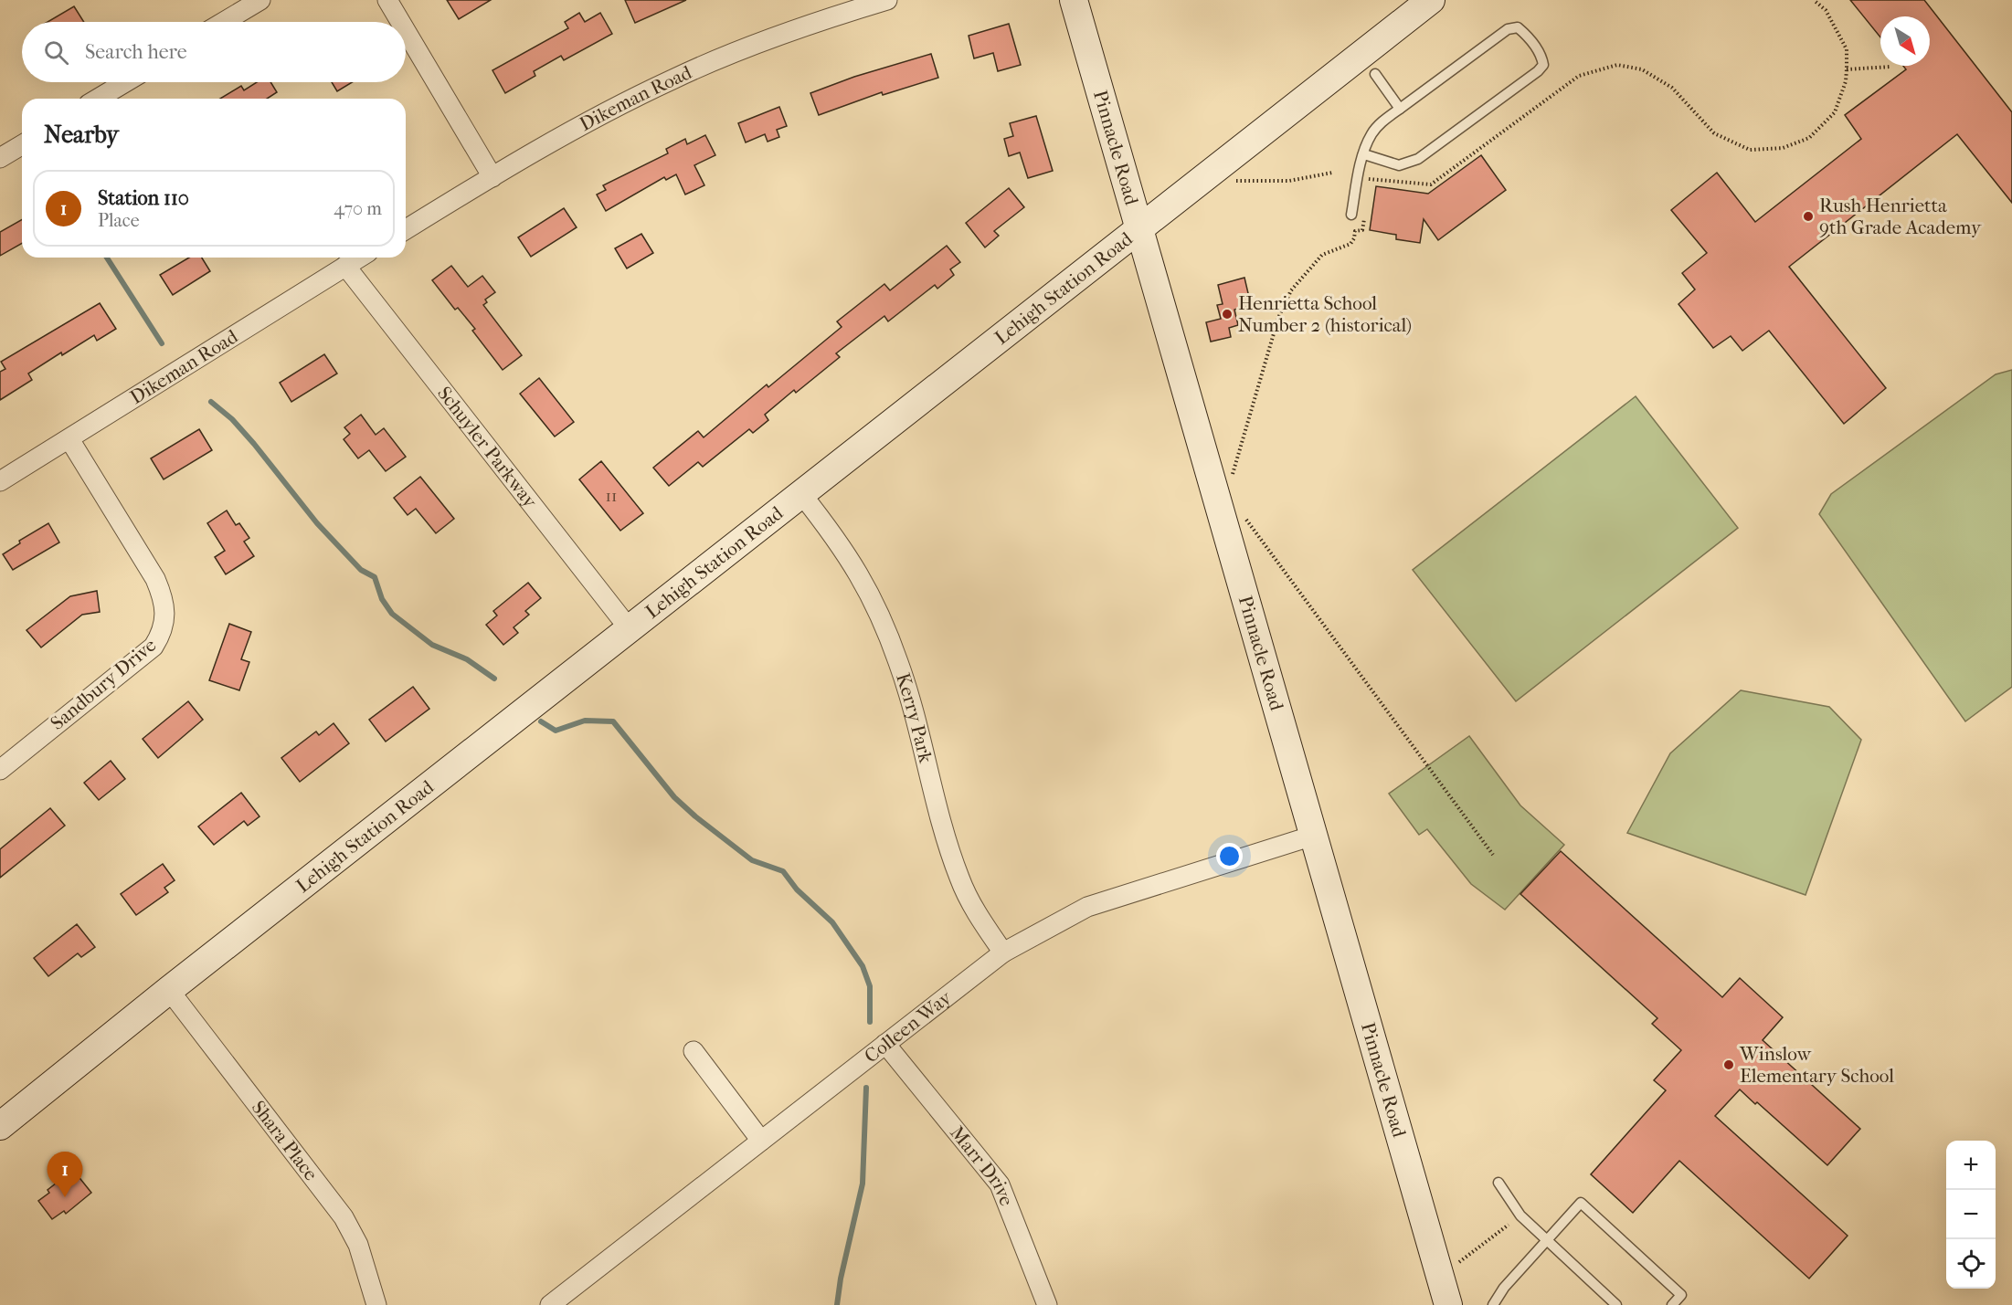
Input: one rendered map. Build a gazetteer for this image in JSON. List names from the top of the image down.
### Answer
{
  "streets": {
    "main road": ["Pinnacle Road", "Lehigh Station Road"],
    "street": [
      "Dikeman Road",
      "Schuyler Parkway",
      "Sandbury Drive",
      "Kerry Park",
      "Colleen Way",
      "Shara Place",
      "Marr Drive"
    ]
  },
  "crossings": [
    ["Dikeman Road", "Schuyler Parkway"],
    ["Dikeman Road", "Sandbury Drive"],
    ["Pinnacle Road", "Lehigh Station Road"],
    ["Pinnacle Road", "Colleen Way"],
    ["Lehigh Station Road", "Schuyler Parkway"],
    ["Lehigh Station Road", "Kerry Park"],
    ["Lehigh Station Road", "Shara Place"],
    ["Kerry Park", "Colleen Way"],
    ["Colleen Way", "Marr Drive"]
  ],
  "places": ["Rush Henrietta 9th Grade Academy", "Henrietta School Number 2 (historical)", "Winslow Elementary School"],
  "house_numbers": ["11"],
  "north": "bottom right",
  "page": {
    "search": "Search here",
    "heading": "Nearby",
    "list": [
      {
        "mark": "1",
        "name": "Station 110",
        "note": "Place",
        "value": "470 m"
      }
    ],
    "map_buttons": ["+", "−"],
    "pins": "1"
  }
}
